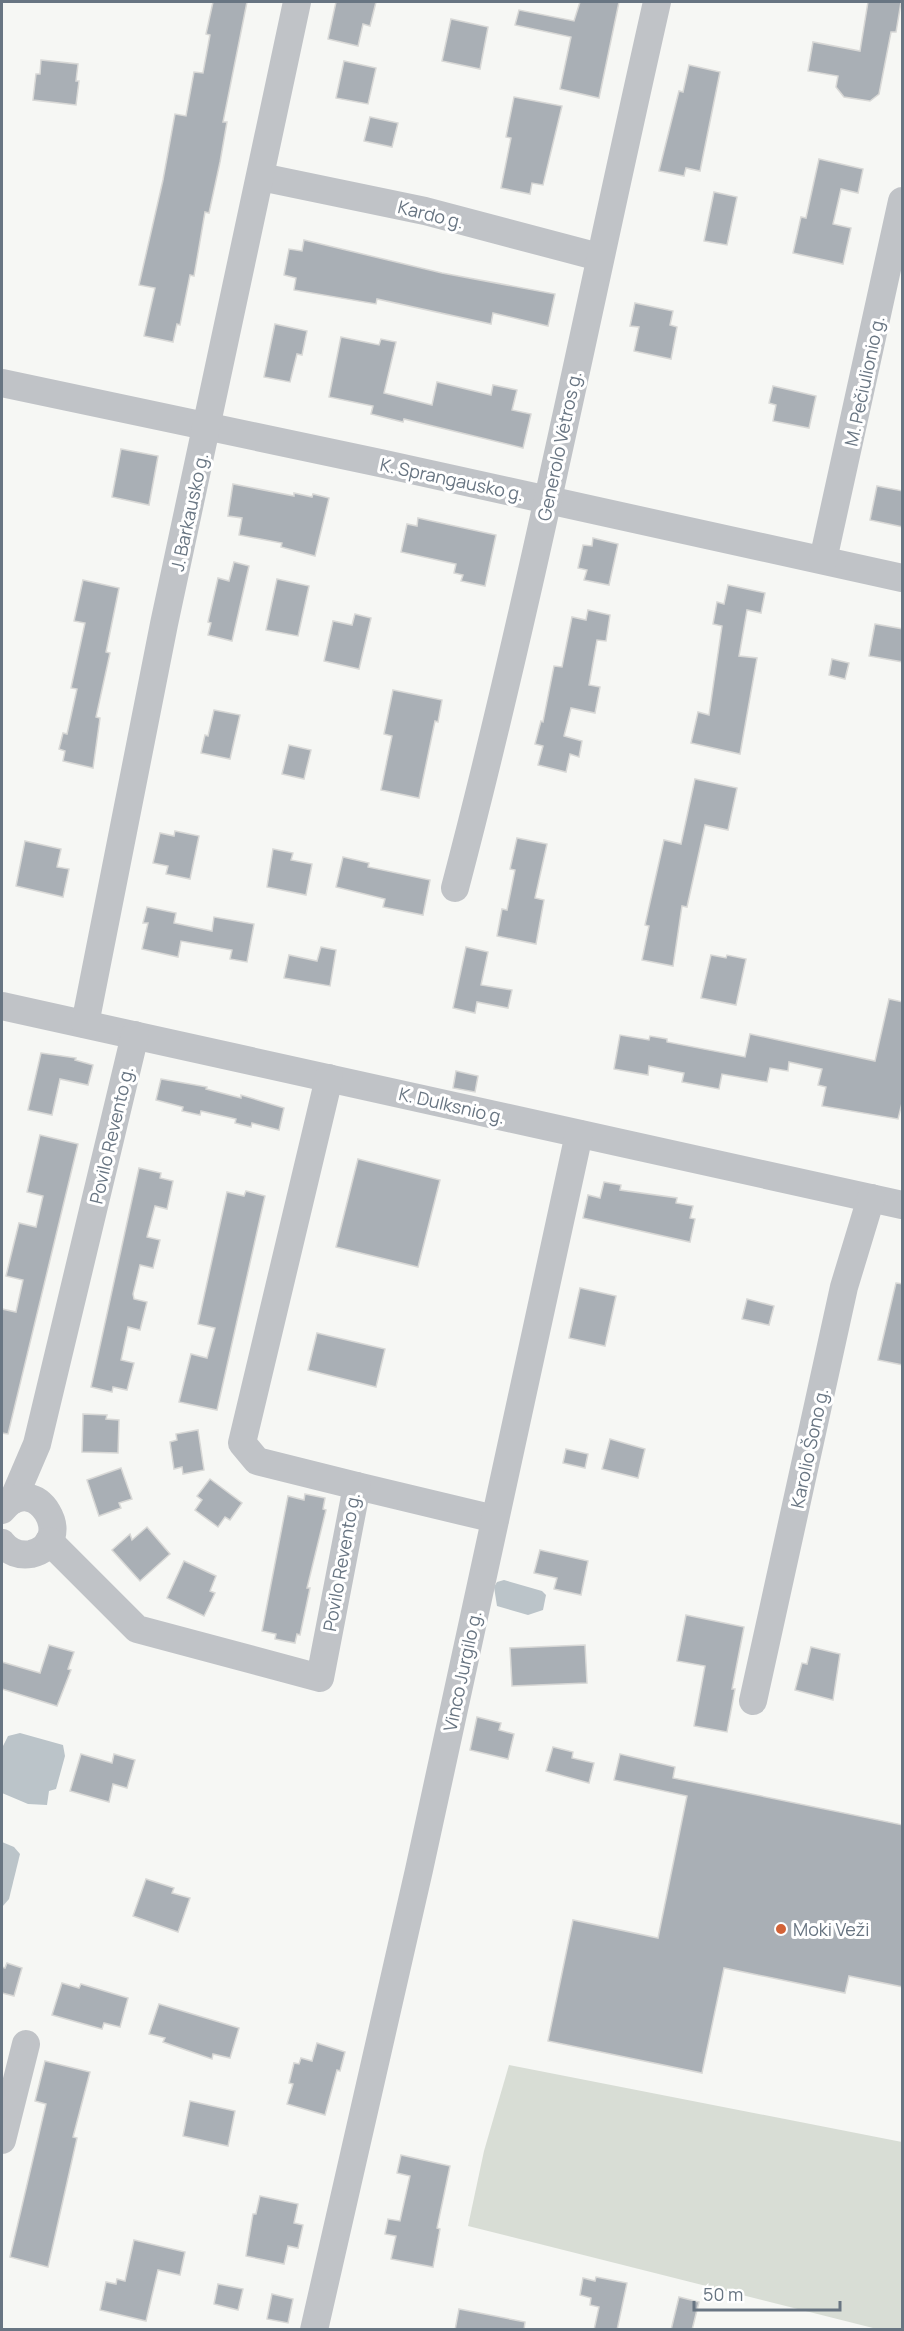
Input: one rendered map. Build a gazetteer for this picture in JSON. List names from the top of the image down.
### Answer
{
  "streets": {
    "street": [
      "Kardo g.",
      "M. Pečiulionio g.",
      "Generolo Vėtros g.",
      "K. Sprangausko g.",
      "J. Barkausko g.",
      "K. Dulksnio g.",
      "Povilo Revento g.",
      "Karolio Šono g.",
      "Vinco Jurgilo g."
    ]
  },
  "crossings": [
    ["Kardo g.", "Generolo Vėtros g."],
    ["Kardo g.", "J. Barkausko g."],
    ["M. Pečiulionio g.", "K. Sprangausko g."],
    ["Generolo Vėtros g.", "K. Sprangausko g."],
    ["K. Sprangausko g.", "J. Barkausko g."],
    ["J. Barkausko g.", "K. Dulksnio g."],
    ["K. Dulksnio g.", "Povilo Revento g."],
    ["K. Dulksnio g.", "Karolio Šono g."],
    ["K. Dulksnio g.", "Vinco Jurgilo g."]
  ],
  "places": ["Moki Veži"],
  "scale_bar": "50 m"
}
